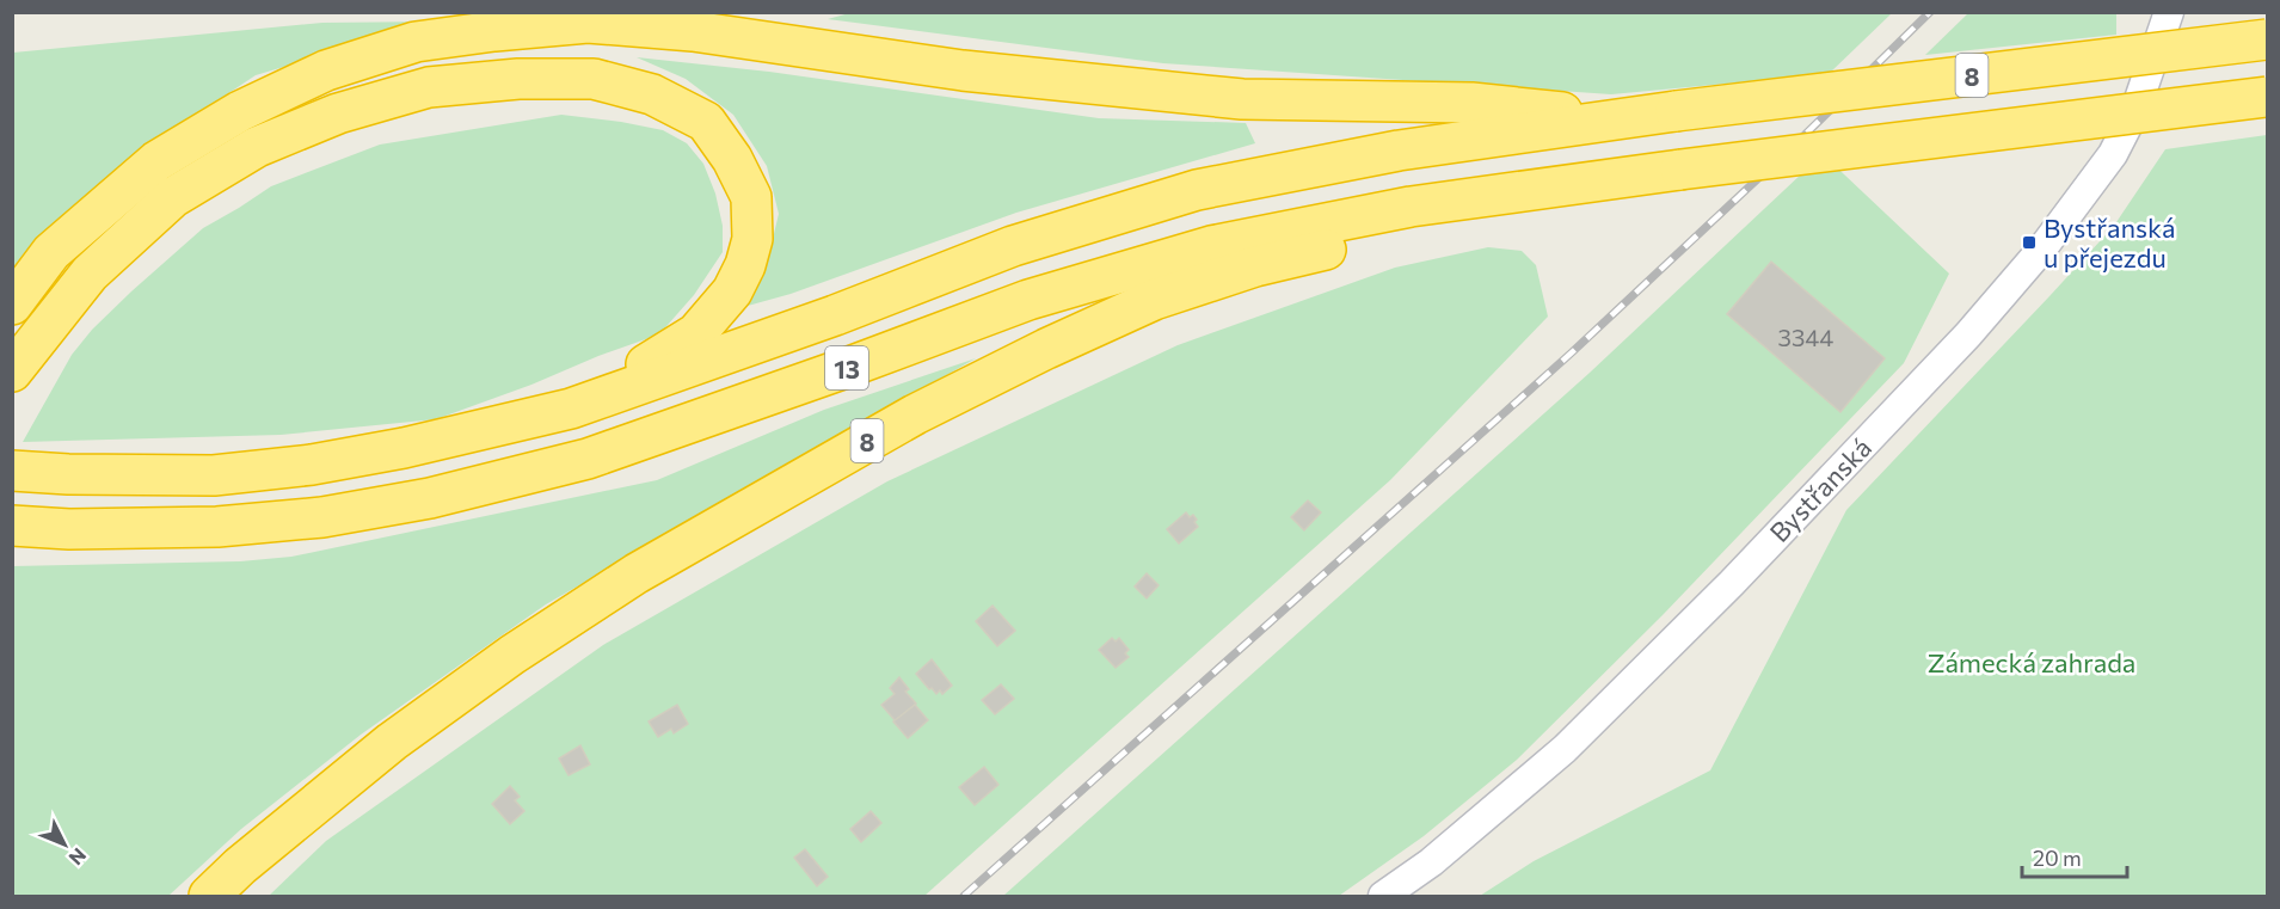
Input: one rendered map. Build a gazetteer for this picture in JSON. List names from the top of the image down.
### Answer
{
  "streets": {
    "highway": ["8", "13"],
    "street": ["Bystřanská"]
  },
  "crossings": [
    ["8", "13"]
  ],
  "parks": ["Zámecká zahrada"],
  "places": {
    "transit": ["Bystřanská u přejezdu"]
  },
  "house_numbers": ["3344"],
  "scale_bar": "20 m",
  "north": "bottom right"
}
